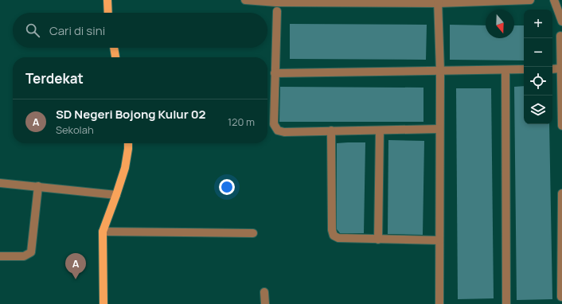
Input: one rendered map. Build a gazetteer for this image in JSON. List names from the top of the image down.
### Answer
{
  "north": "bottom",
  "page": {
    "map_buttons": ["+", "−"],
    "search": "Cari di sini",
    "heading": "Terdekat",
    "list": [
      {
        "mark": "A",
        "name": "SD Negeri Bojong Kulur 02",
        "note": "Sekolah",
        "value": "120 m"
      }
    ],
    "pins": "A"
  }
}
